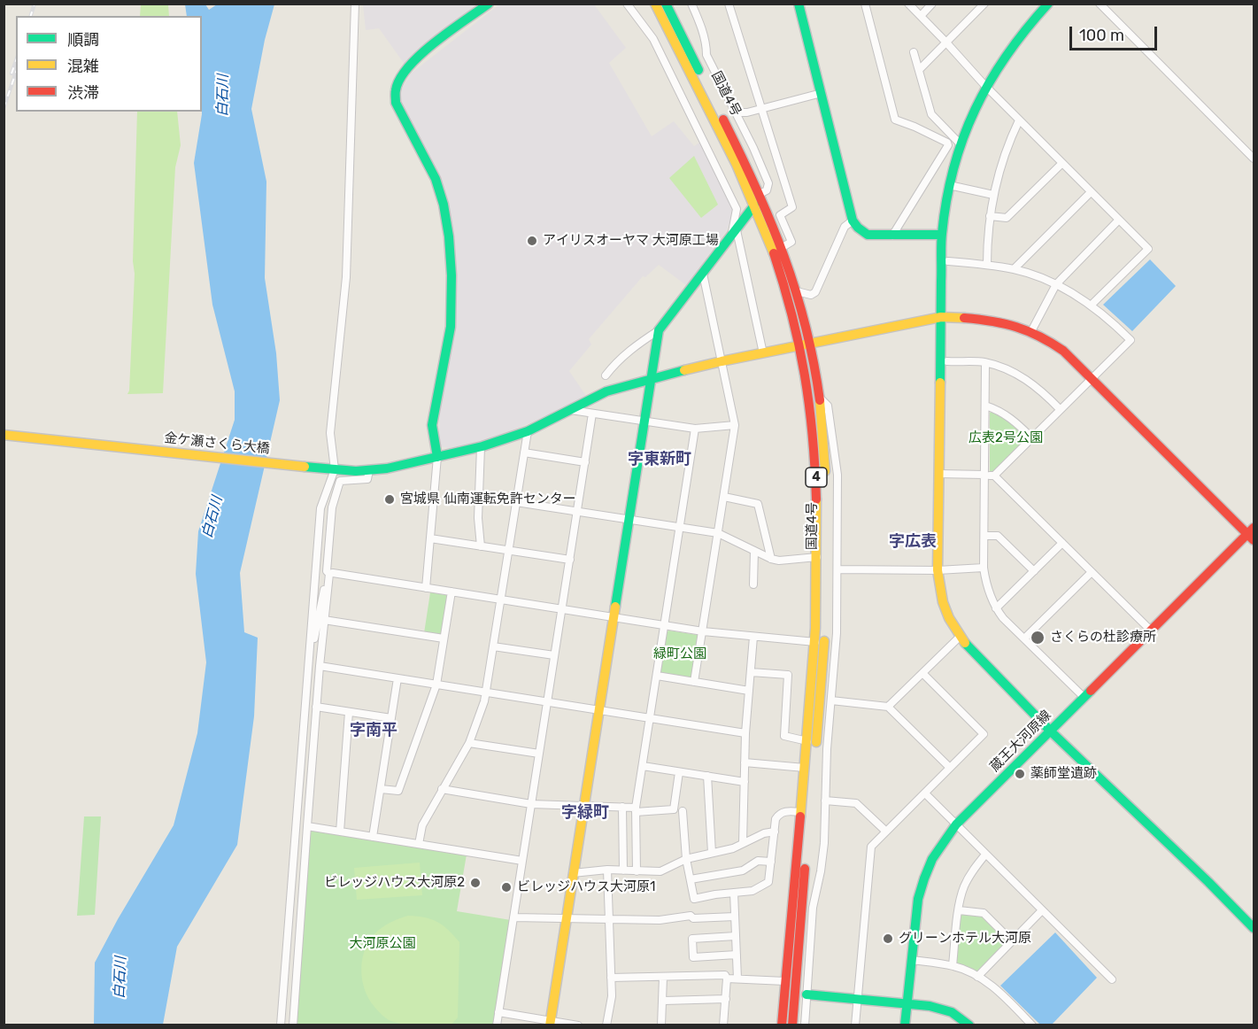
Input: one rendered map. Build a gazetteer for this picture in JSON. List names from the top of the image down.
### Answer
{
  "streets": {
    "main road": [
      "国道4号",
      "金ケ瀬さくら大橋",
      "4",
      "蔵王大河原線"
    ]
  },
  "crossings": [
    ["国道4号", "金ケ瀬さくら大橋"],
    ["国道4号", "4"],
    ["金ケ瀬さくら大橋", "蔵王大河原線"]
  ],
  "districts": [
    "字東新町",
    "字広表",
    "字南平",
    "字緑町"
  ],
  "water": ["白石川"],
  "parks": ["広表2号公園", "緑町公園", "大河原公園"],
  "places": [
    "アイリスオーヤマ 大河原工場",
    "宮城県 仙南運転免許センター",
    "さくらの杜診療所",
    "薬師堂遺跡",
    "ビレッジハウス大河原2",
    "ビレッジハウス大河原1",
    "グリーンホテル大河原"
  ],
  "legend": ["順調", "混雑", "渋滞"],
  "scale_bar": "100 m"
}
